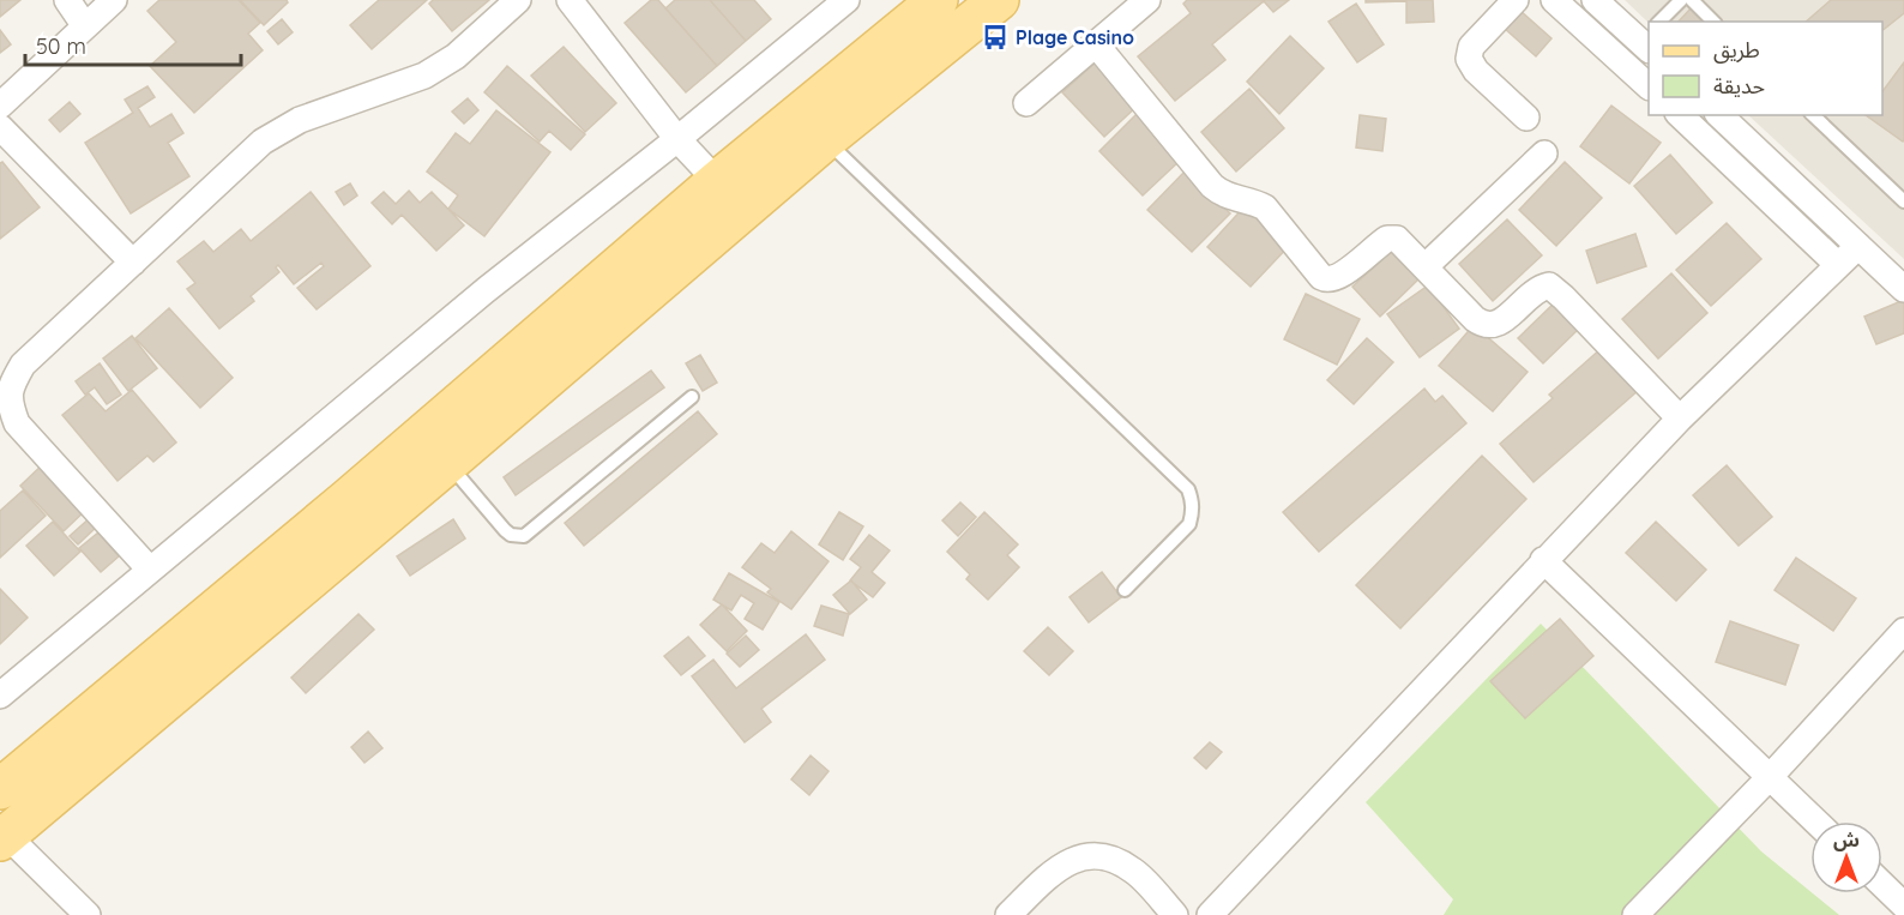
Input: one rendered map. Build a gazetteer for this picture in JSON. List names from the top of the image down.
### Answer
{
  "places": {
    "bus stop": ["Plage Casino"]
  },
  "legend": ["طريق", "حديقة"],
  "scale_bar": "50 m",
  "north": "top"
}
